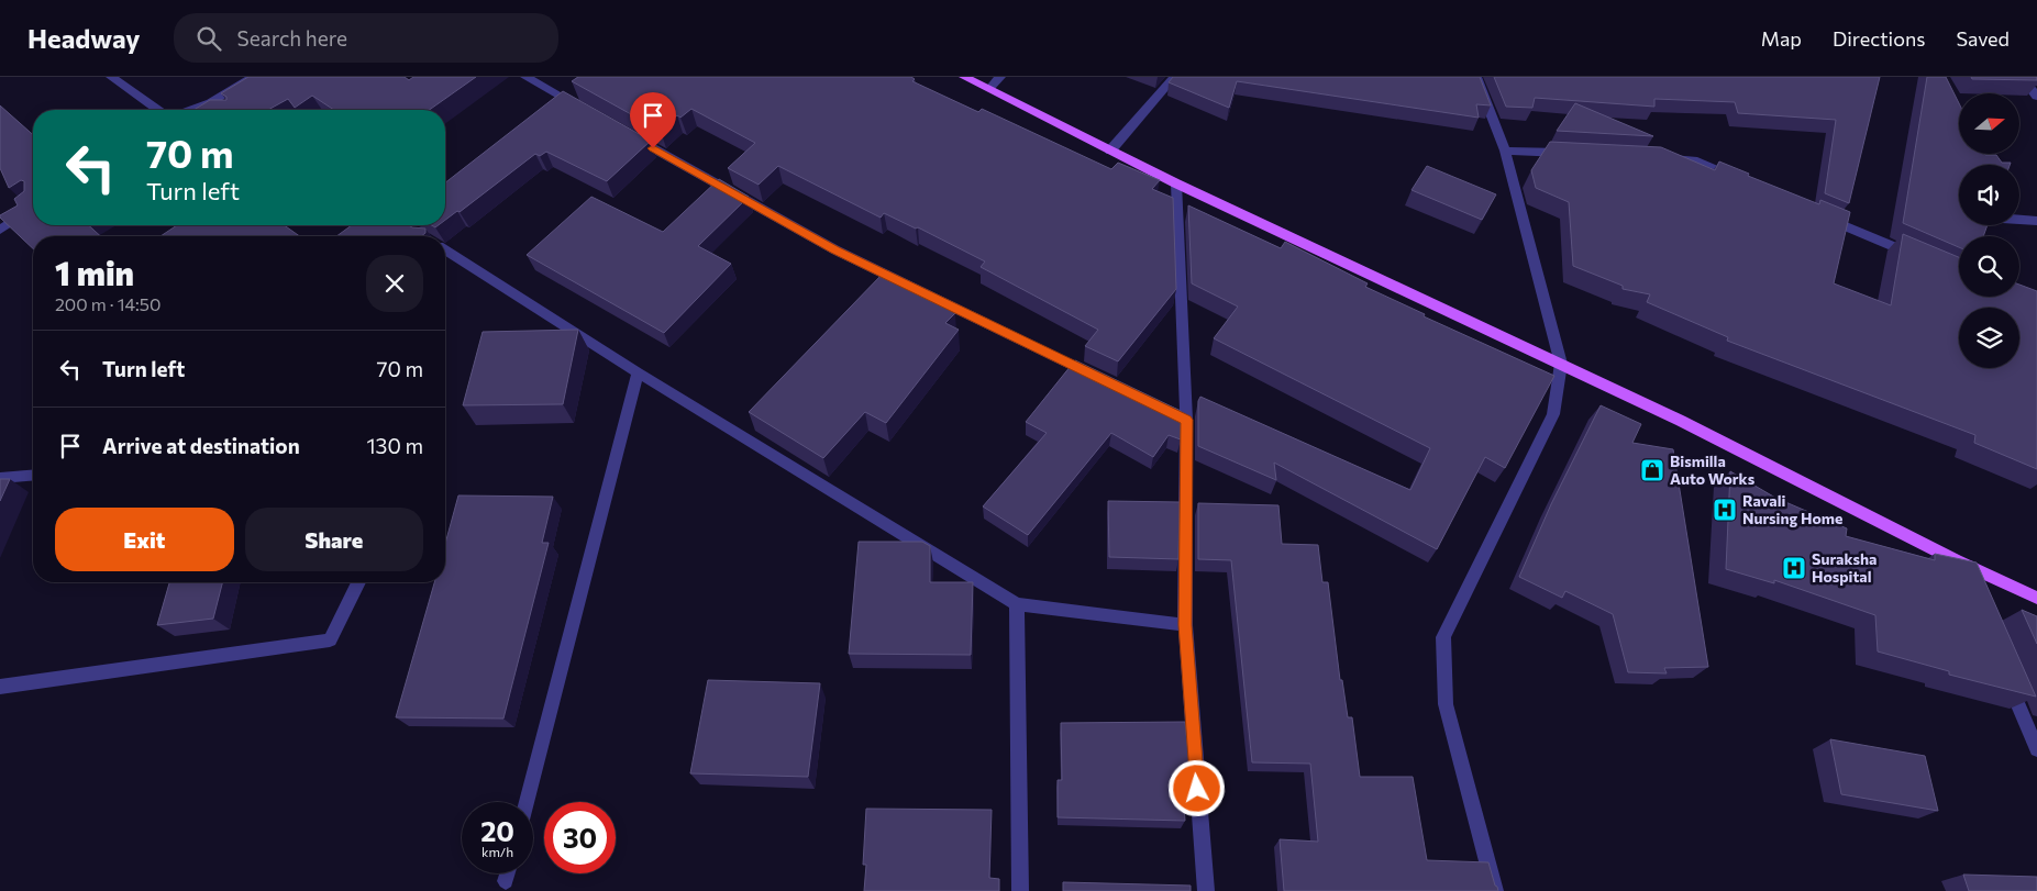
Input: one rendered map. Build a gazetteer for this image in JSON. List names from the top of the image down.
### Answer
{
  "places": {
    "shop": ["Bismilla Auto Works"],
    "hospital": ["Ravali Nursing Home", "Suraksha Hospital"]
  },
  "north": "right",
  "page": {
    "header": "Headway",
    "search": "Search here",
    "nav": ["Map", "Directions", "Saved"],
    "turn": ["70 m", "Turn left"],
    "heading": ["1 min", "200 m · 14:50"],
    "list": [
      {
        "name": "Turn left",
        "value": "70 m"
      },
      {
        "name": "Arrive at destination",
        "value": "130 m"
      }
    ],
    "buttons": ["Exit", "Share"],
    "speed": "20 km/h",
    "limit": "30"
  }
}
